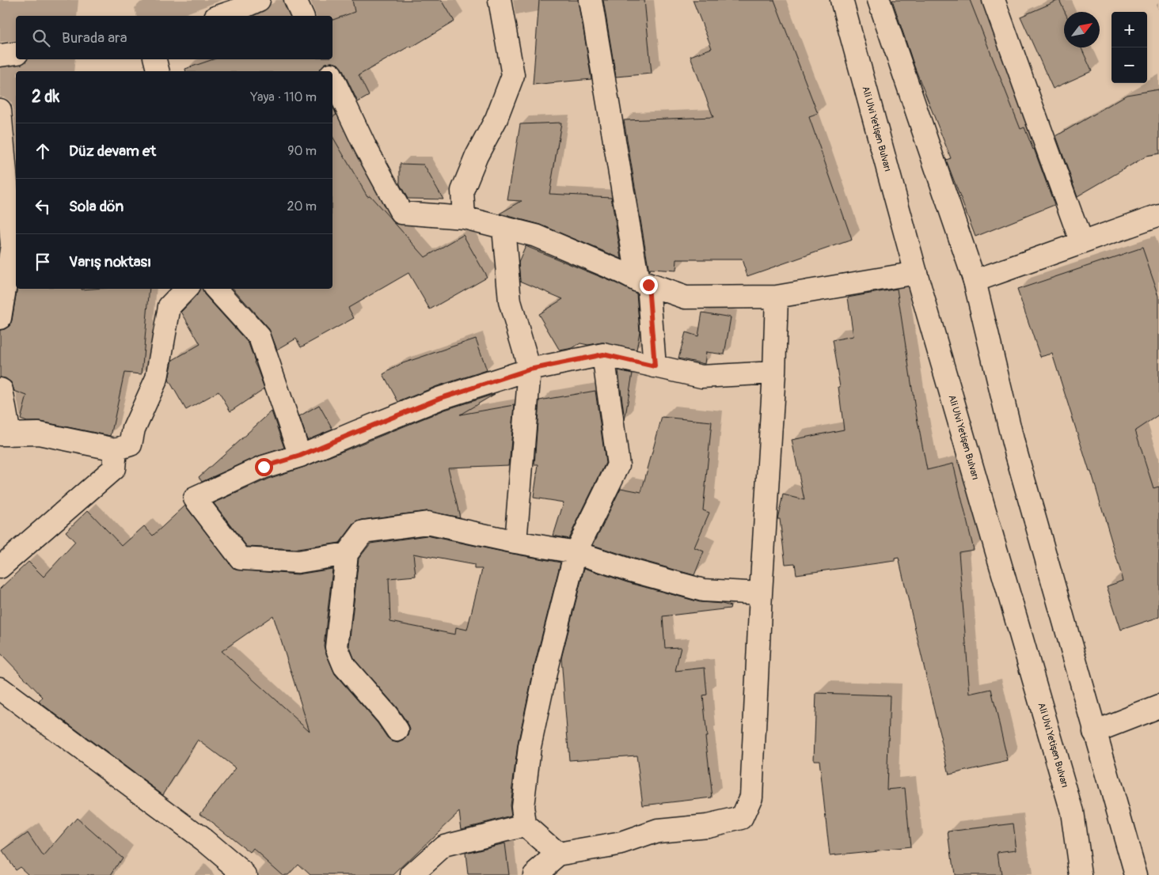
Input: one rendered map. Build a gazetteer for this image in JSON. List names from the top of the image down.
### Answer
{
  "streets": {
    "street": ["Ali Ulvi Yetişen Bulvarı"]
  },
  "north": "top right",
  "page": {
    "map_buttons": ["+", "−"],
    "search": "Burada ara",
    "heading": ["2 dk", "Yaya · 110 m"],
    "list": [
      ["Düz devam et", "90 m"],
      ["Sola dön", "20 m"],
      "Varış noktası"
    ]
  }
}
